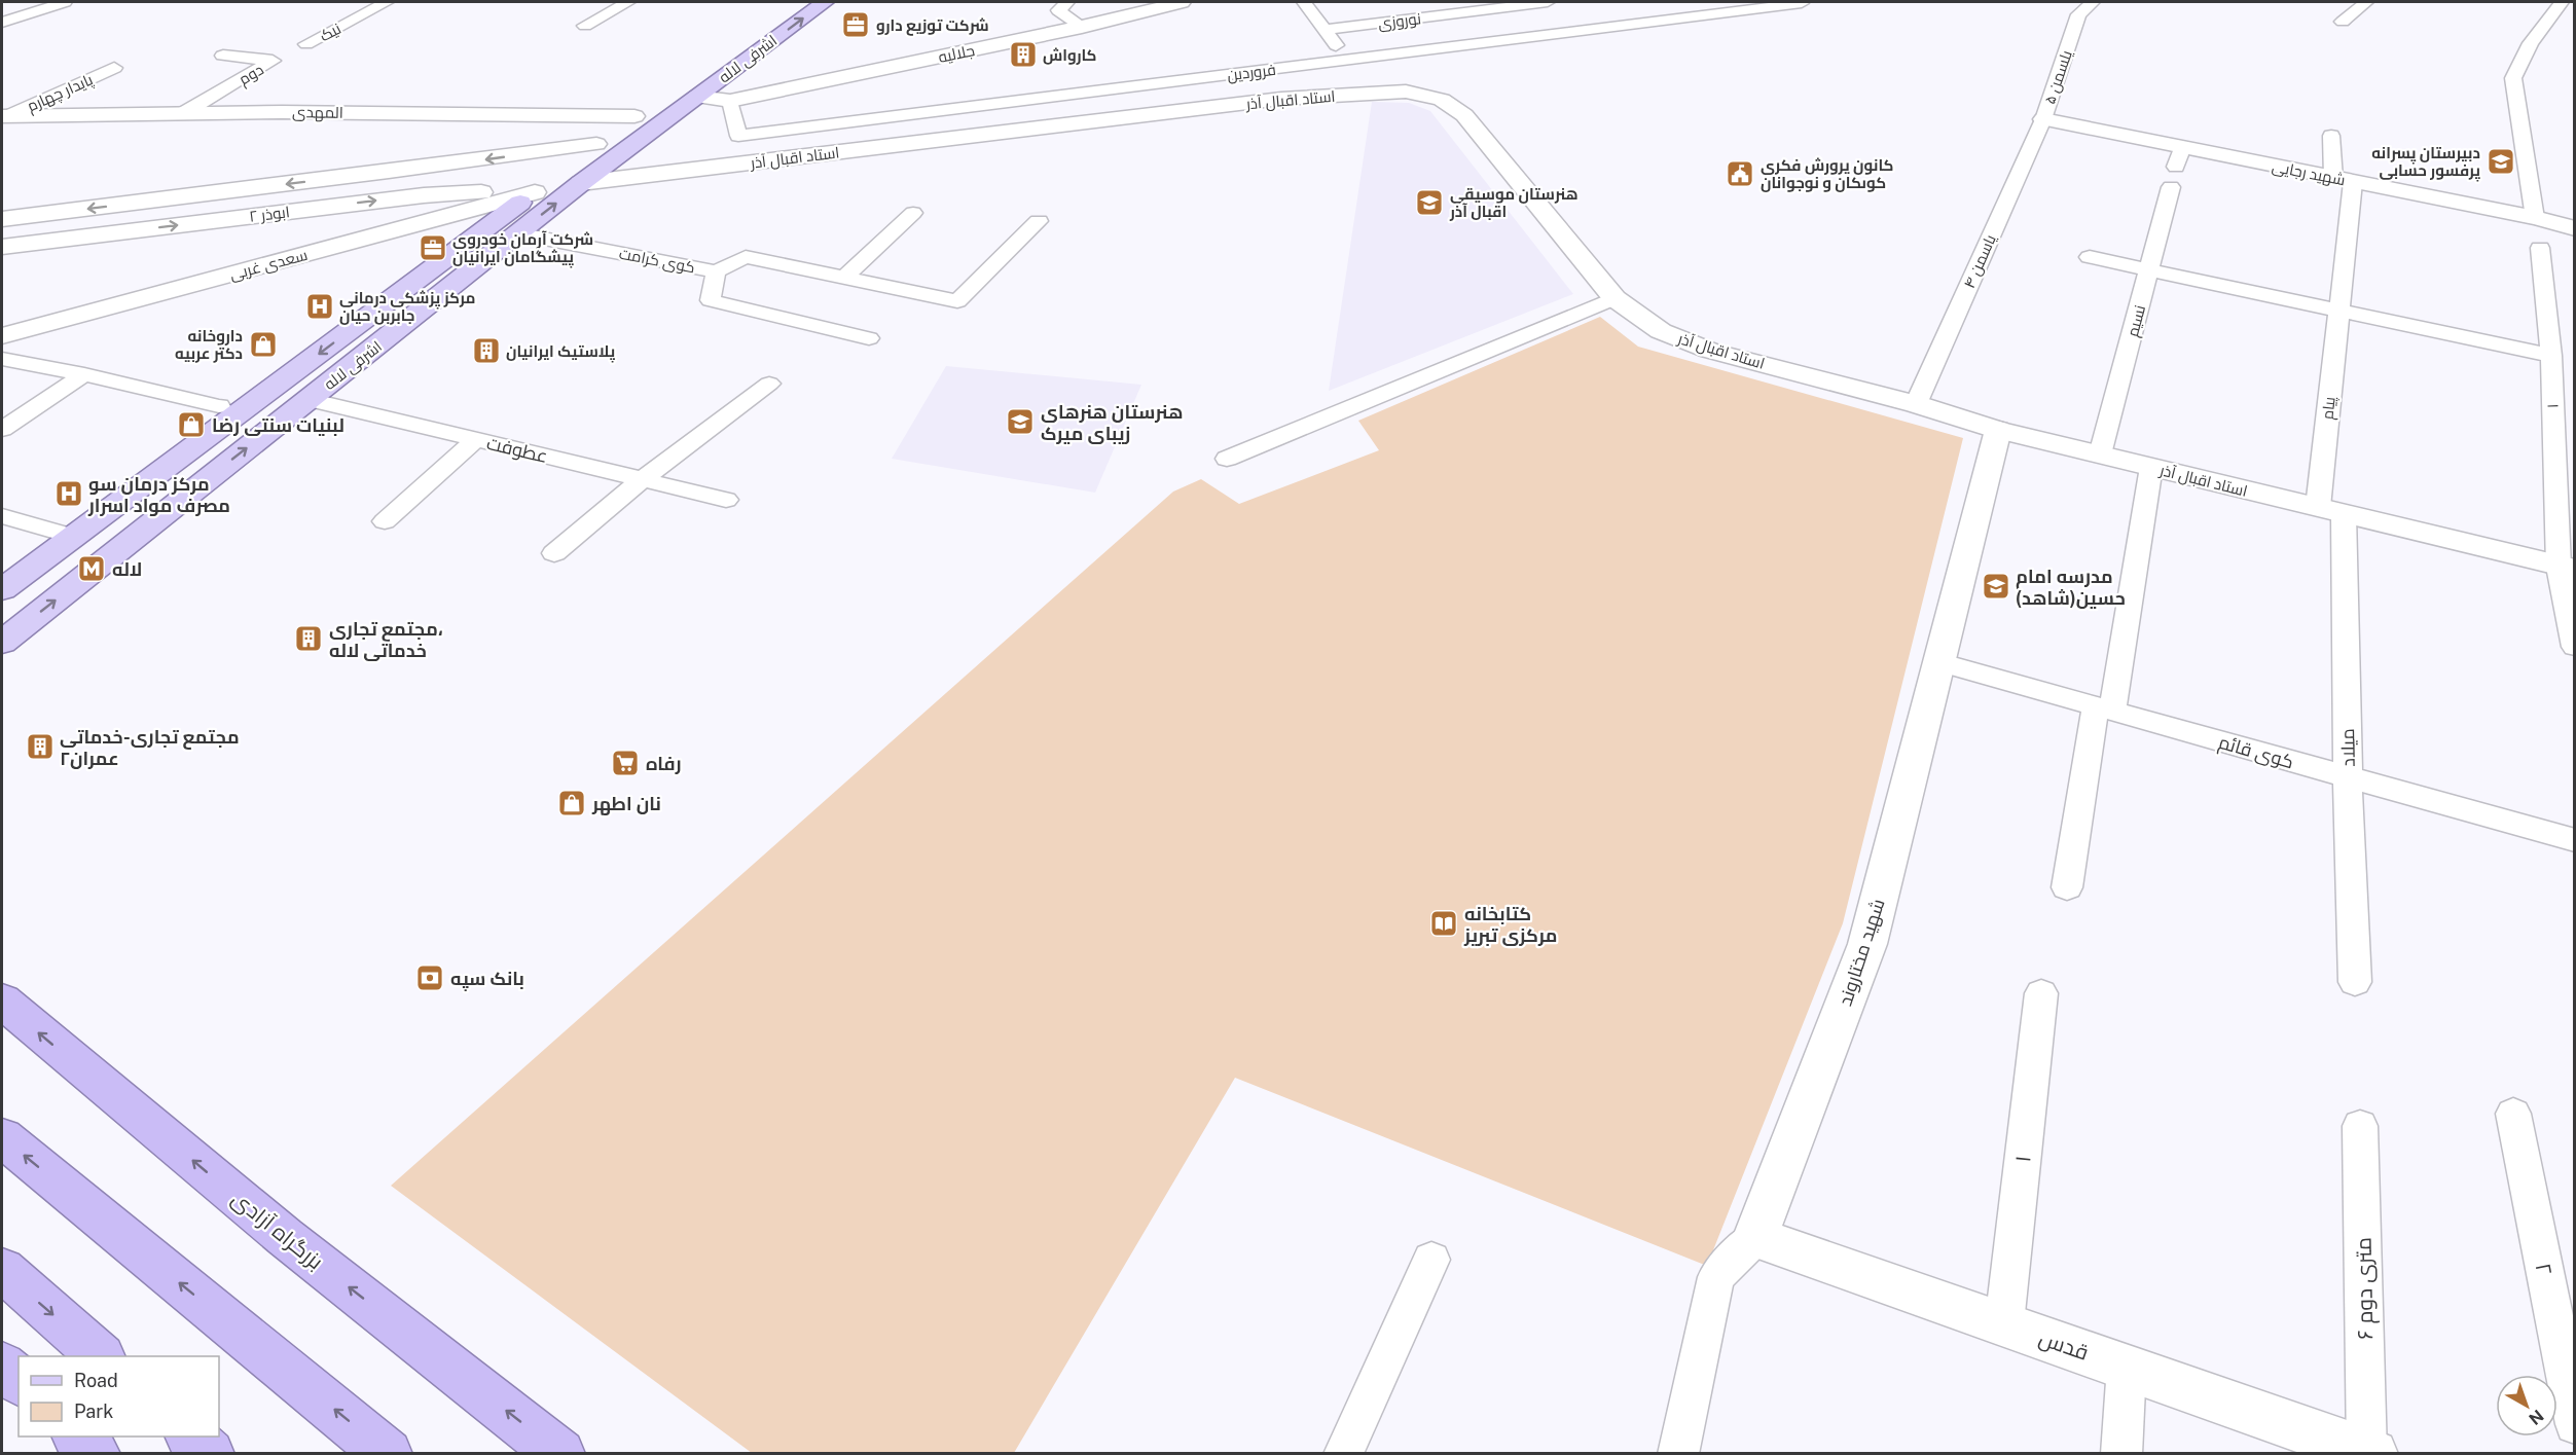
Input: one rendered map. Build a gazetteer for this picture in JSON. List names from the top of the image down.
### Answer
{
  "streets": {
    "highway": ["بزرگراه آزادی"],
    "main road": ["اشرفی لاله"],
    "street": [
      "نوروزی",
      "نیک",
      "جلالیه",
      "فروردین",
      "دوم",
      "یلسمن ۵",
      "پایدار چهارم",
      "استاد اقبال آذر",
      "المهدی",
      "شهید رجایی",
      "ابوذر ۲",
      "کوی کرامت",
      "یاسمن ۴",
      "سعدی غربی",
      "نسیم",
      "۱",
      "پیام",
      "عطوفت",
      "میلاد",
      "کوی قائم",
      "شهید مختاروند",
      "۲",
      "۶ متری دوم",
      "قدس"
    ]
  },
  "crossings": [
    ["جلالیه", "اشرفی لاله"],
    ["جلالیه", "فروردین"],
    ["اشرفی لاله", "استاد اقبال آذر"],
    ["اشرفی لاله", "المهدی"],
    ["اشرفی لاله", "ابوذر ۲"],
    ["اشرفی لاله", "کوی کرامت"],
    ["اشرفی لاله", "سعدی غربی"],
    ["اشرفی لاله", "عطوفت"],
    ["دوم", "المهدی"],
    ["یلسمن ۵", "شهید رجایی"],
    ["یلسمن ۵", "یاسمن ۴"],
    ["پایدار چهارم", "المهدی"],
    ["استاد اقبال آذر", "یاسمن ۴"],
    ["استاد اقبال آذر", "نسیم"],
    ["استاد اقبال آذر", "۱"],
    ["استاد اقبال آذر", "پیام"],
    ["استاد اقبال آذر", "میلاد"],
    ["استاد اقبال آذر", "شهید مختاروند"],
    ["شهید رجایی", "یاسمن ۴"],
    ["شهید رجایی", "پیام"],
    ["ابوذر ۲", "سعدی غربی"],
    ["۱", "قدس"],
    ["میلاد", "کوی قائم"],
    ["کوی قائم", "شهید مختاروند"],
    ["شهید مختاروند", "قدس"],
    ["۶ متری دوم", "قدس"]
  ],
  "places": {
    "office": ["شرکت توزیع دارو", "شرکت آرمان خودروی پیشگامان ایرانیان"],
    "building": [
      "کارواش",
      "پلاستیک ایرانیان",
      "مجتمع تجاری، خدماتی لاله",
      "مجتمع تجاری-خدماتی عمران۲"
    ],
    "school or university": [
      "دبیرستان پسرانه پرفسور حسابی",
      "هنرستان موسیقی اقبال آذر",
      "هنرستان هنرهای زیبای میرک",
      "مدرسه امام حسین(شاهد)"
    ],
    "public building": ["کانون پرورش فکرى کوىکان و نوجوانان"],
    "hospital": ["مرکز پزشکی درمانی جابربن حیان", "مرکز درمان سو مصرف مواد اسرار"],
    "shop": ["داروخانه دکتر عربیه", "لبنیات سنتی رضا", "نان اطهر"],
    "metro station": ["لاله"],
    "supermarket": ["رفاه"],
    "library": ["کتابخانه مرکزى تبریز"],
    "bank": ["بانک سپه"]
  },
  "legend": ["Road", "Park"],
  "north": "bottom right"
}
